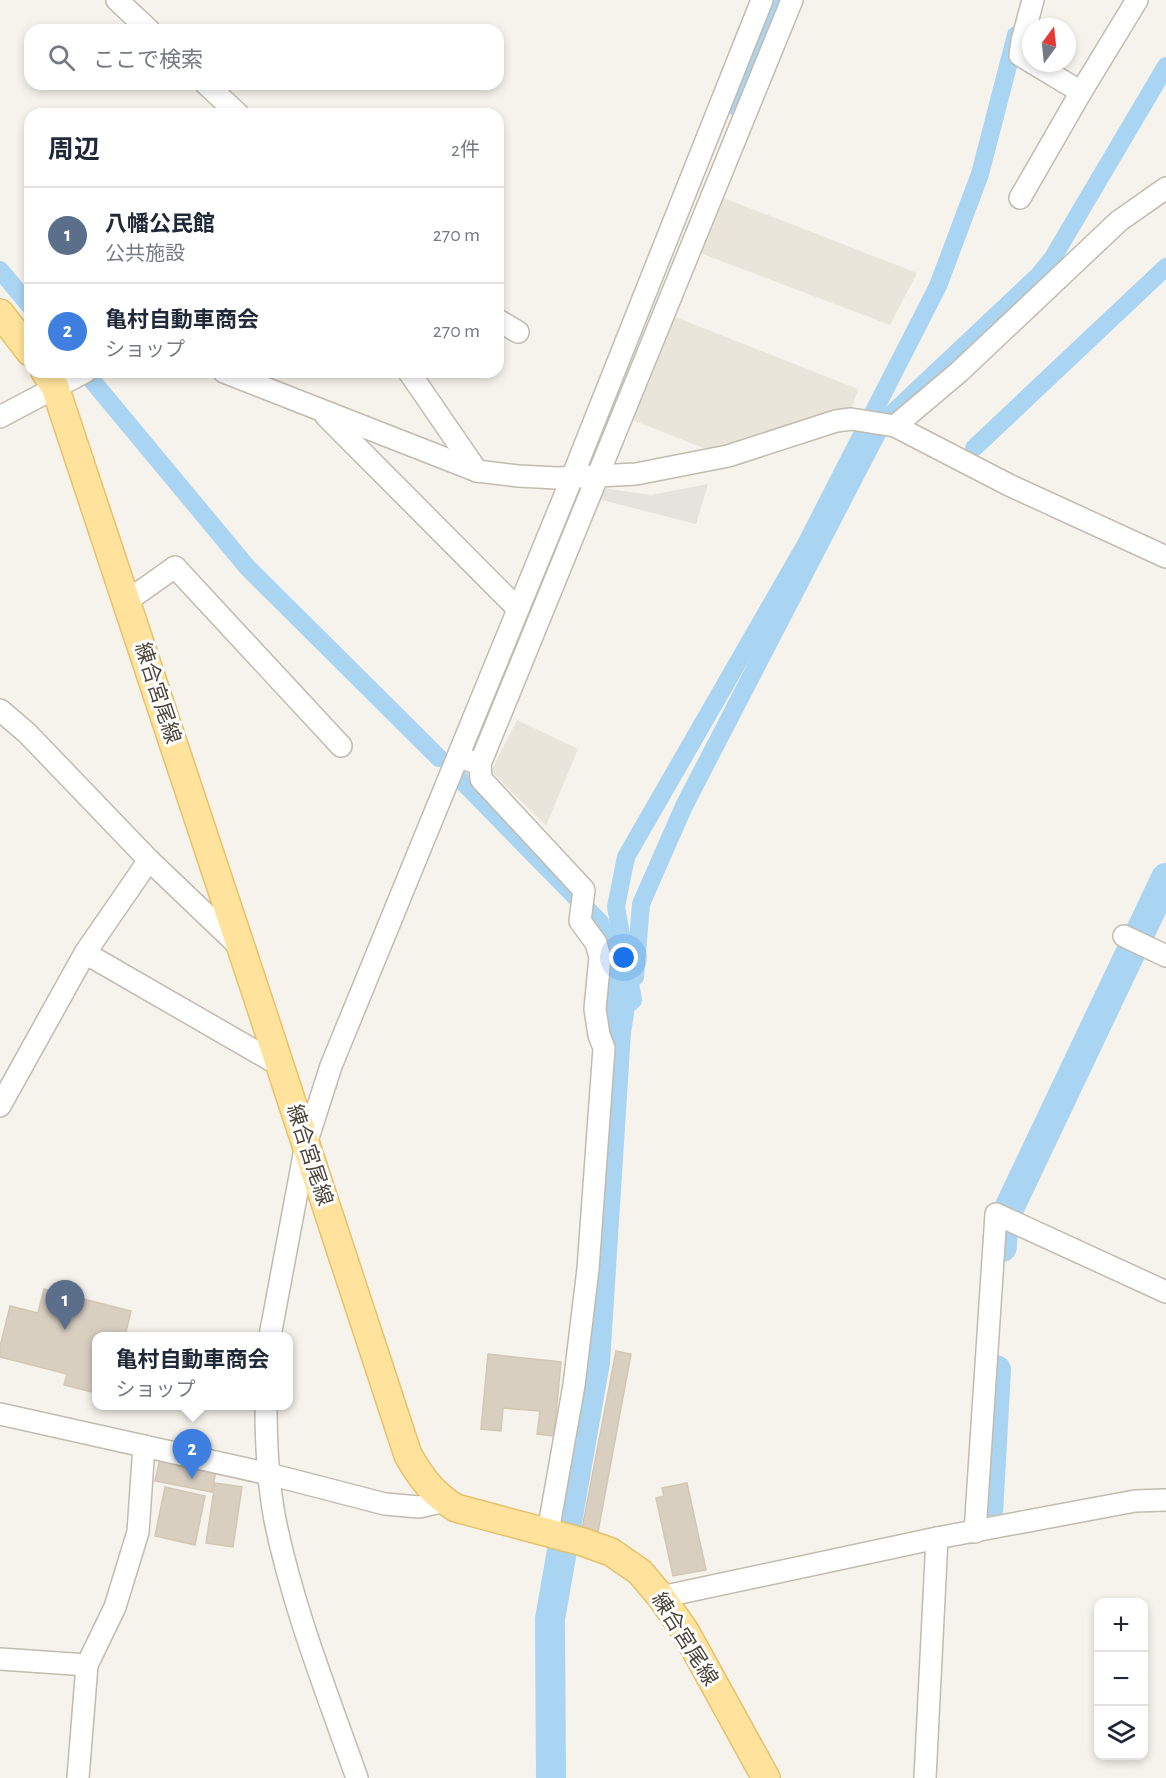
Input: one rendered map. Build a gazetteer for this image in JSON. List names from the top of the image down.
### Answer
{
  "streets": {
    "main road": ["練合宮尾線"]
  },
  "north": "top",
  "page": {
    "search": "ここで検索",
    "heading": ["周辺", "2件"],
    "list": [
      {
        "mark": "1",
        "name": "八幡公民館",
        "note": "公共施設",
        "value": "270 m"
      },
      {
        "mark": "2",
        "name": "亀村自動車商会",
        "note": "ショップ",
        "value": "270 m"
      }
    ],
    "pins": ["1", "2"],
    "popup": ["亀村自動車商会", "ショップ"],
    "map_buttons": ["+", "−"]
  }
}
